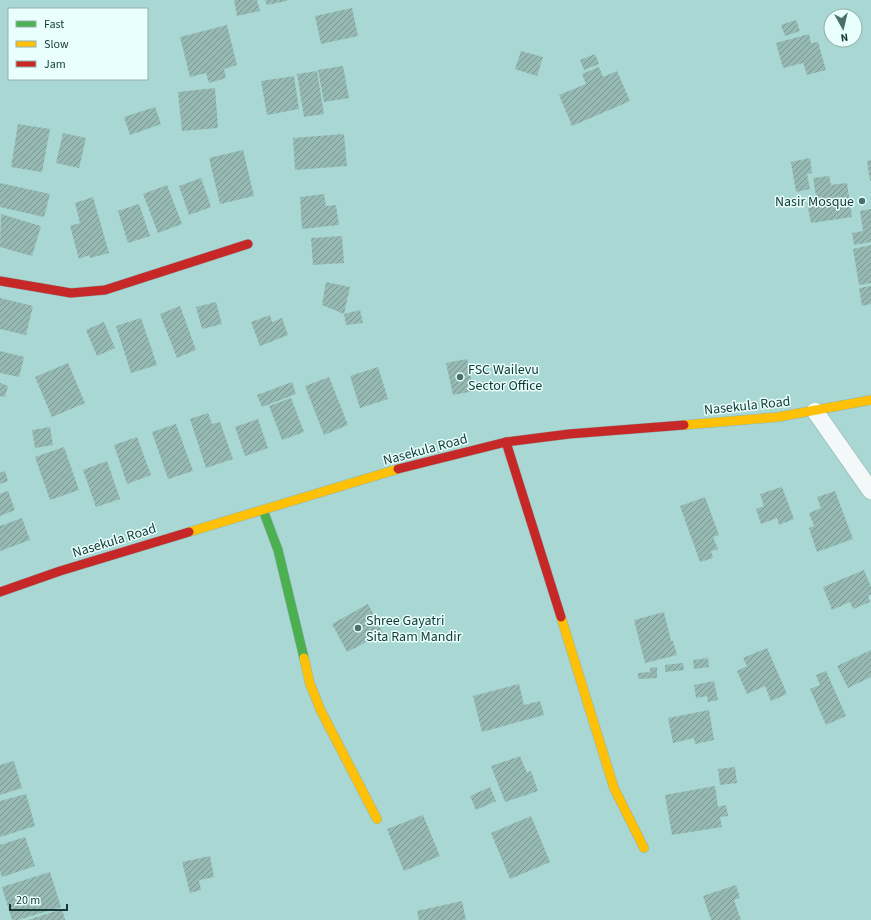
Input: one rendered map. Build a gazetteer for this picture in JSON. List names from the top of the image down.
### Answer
{
  "streets": {
    "street": ["Nasekula Road"]
  },
  "places": ["Nasir Mosque", "FSC Wailevu Sector Office", "Shree Gayatri Sita Ram Mandir"],
  "legend": ["Fast", "Slow", "Jam"],
  "scale_bar": "20 m",
  "north": "bottom"
}
